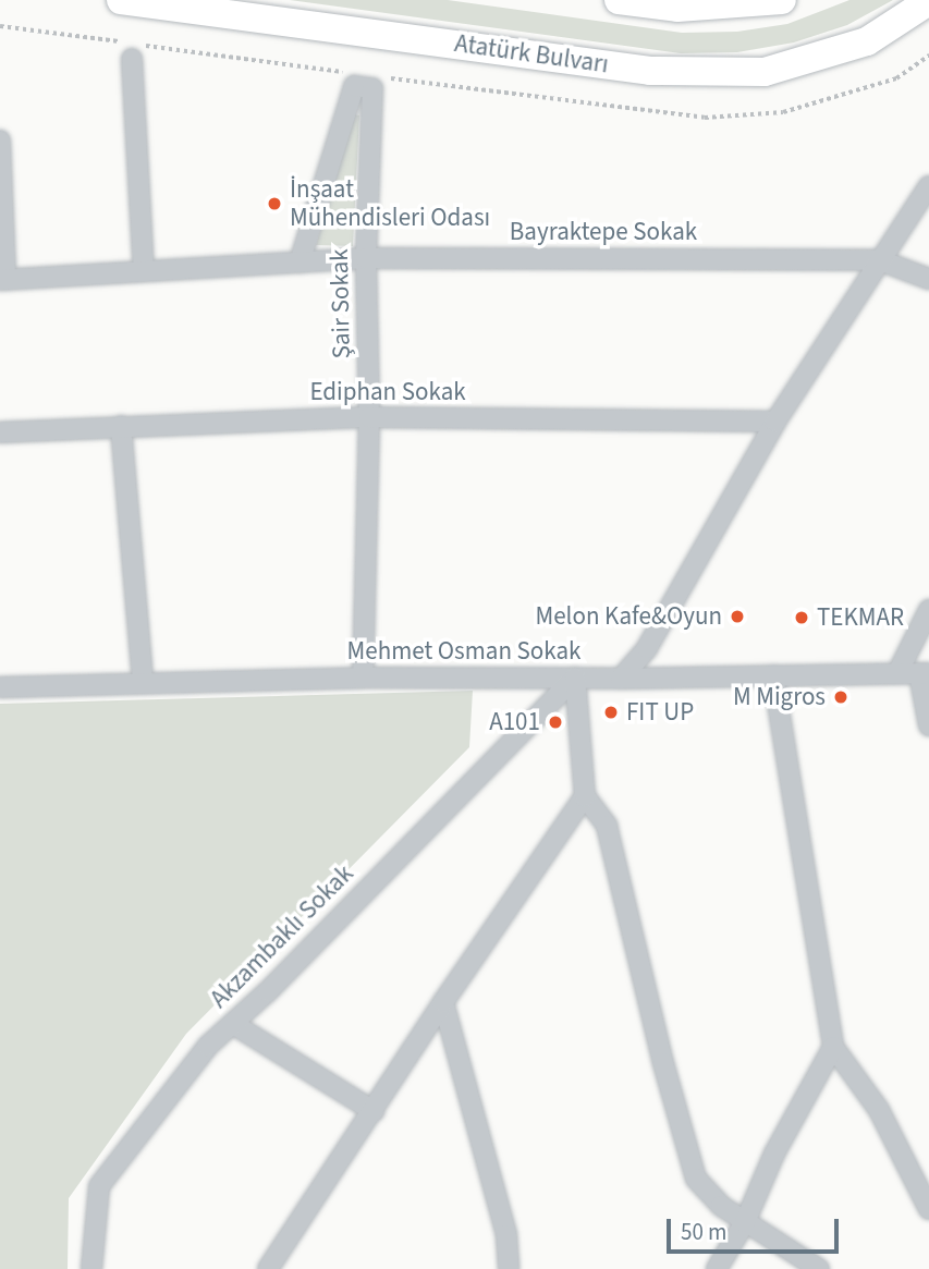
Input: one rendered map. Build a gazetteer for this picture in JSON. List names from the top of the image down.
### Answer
{
  "streets": {
    "main road": ["Atatürk Bulvarı"],
    "street": [
      "Bayraktepe Sokak",
      "Şair Sokak",
      "Ediphan Sokak",
      "Mehmet Osman Sokak",
      "Akzambaklı Sokak"
    ]
  },
  "crossings": [
    ["Bayraktepe Sokak", "Şair Sokak"],
    ["Şair Sokak", "Ediphan Sokak"],
    ["Şair Sokak", "Mehmet Osman Sokak"],
    ["Mehmet Osman Sokak", "Akzambaklı Sokak"]
  ],
  "places": [
    "İnşaat Mühendisleri Odası",
    "Melon Kafe&Oyun",
    "TEKMAR",
    "M Migros",
    "FIT UP",
    "A101"
  ],
  "scale_bar": "50 m"
}
